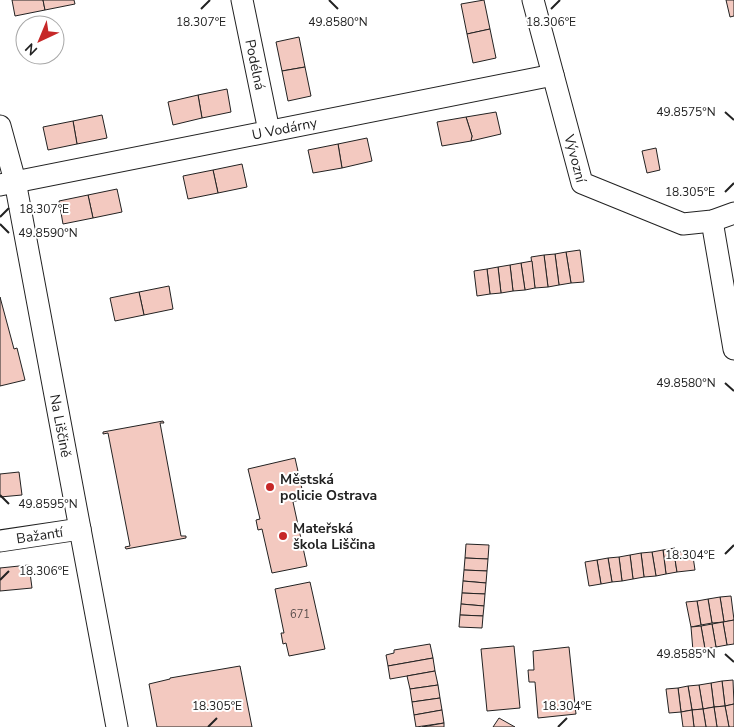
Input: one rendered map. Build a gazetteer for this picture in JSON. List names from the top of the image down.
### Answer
{
  "streets": {
    "street": [
      "Podélná",
      "U Vodárny",
      "Vývozní",
      "Na Liščině",
      "Bažantí"
    ]
  },
  "crossings": [
    ["Podélná", "U Vodárny"],
    ["U Vodárny", "Vývozní"],
    ["U Vodárny", "Na Liščině"],
    ["Na Liščině", "Bažantí"]
  ],
  "places": ["Městská policie Ostrava", "Mateřská škola Liščina"],
  "house_numbers": ["671"],
  "north": "bottom left",
  "coordinates": [
    "49.8580°N",
    "18.307°E",
    "18.306°E",
    "49.8575°N",
    "18.305°E",
    "49.8590°N",
    "49.8595°N",
    "18.304°E",
    "49.8585°N"
  ]
}
